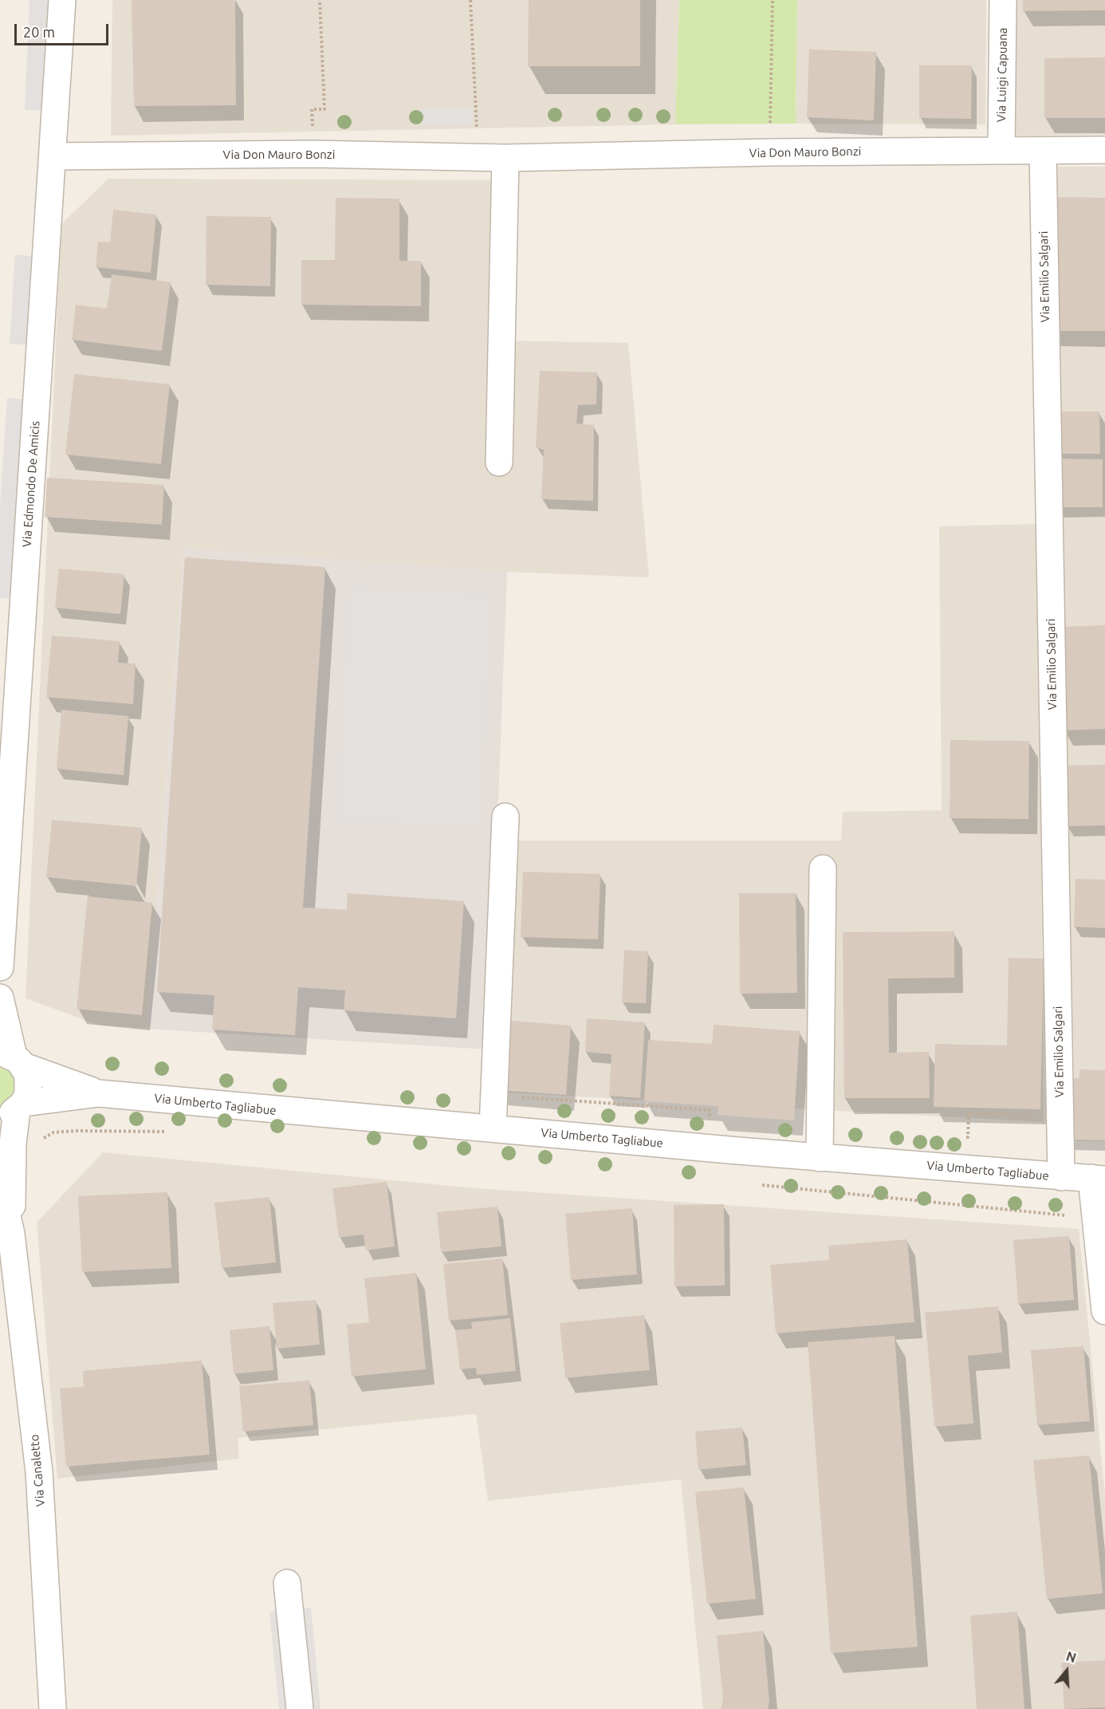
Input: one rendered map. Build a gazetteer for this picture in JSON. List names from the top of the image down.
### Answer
{
  "streets": {
    "street": [
      "Via Luigi Capuana",
      "Via Don Mauro Bonzi",
      "Via Emilio Salgari",
      "Via Edmondo De Amicis",
      "Via Umberto Tagliabue",
      "Via Canaletto"
    ]
  },
  "crossings": [
    ["Via Luigi Capuana", "Via Don Mauro Bonzi"],
    ["Via Don Mauro Bonzi", "Via Emilio Salgari"],
    ["Via Don Mauro Bonzi", "Via Edmondo De Amicis"],
    ["Via Emilio Salgari", "Via Umberto Tagliabue"],
    ["Via Umberto Tagliabue", "Via Canaletto"]
  ],
  "scale_bar": "20 m",
  "north": "top"
}
